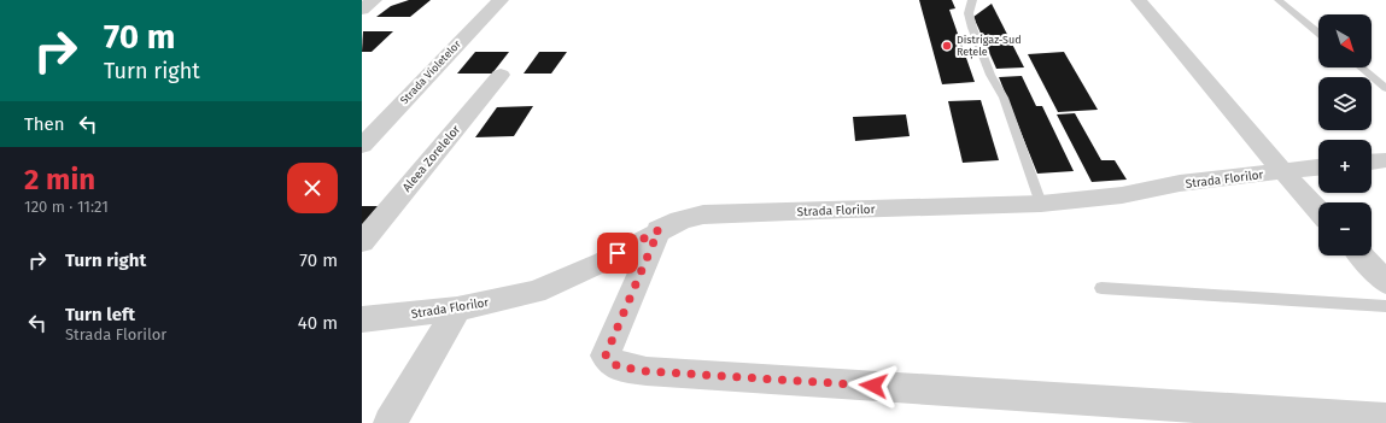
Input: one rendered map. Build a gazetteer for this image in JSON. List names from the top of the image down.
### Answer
{
  "streets": {
    "street": ["Strada Violetelor", "Aleea Zorelelor", "Strada Florilor"]
  },
  "places": ["Distrigaz-Sud Rețele"],
  "north": "bottom right",
  "page": {
    "turn": ["70 m", "Turn right"],
    "map_buttons": ["+", "−"],
    "then": "Then",
    "heading": ["2 min", "120 m · 11:21"],
    "list": [
      {
        "name": "Turn right",
        "value": "70 m"
      },
      {
        "name": "Turn left",
        "note": "Strada Florilor",
        "value": "40 m"
      }
    ]
  }
}
